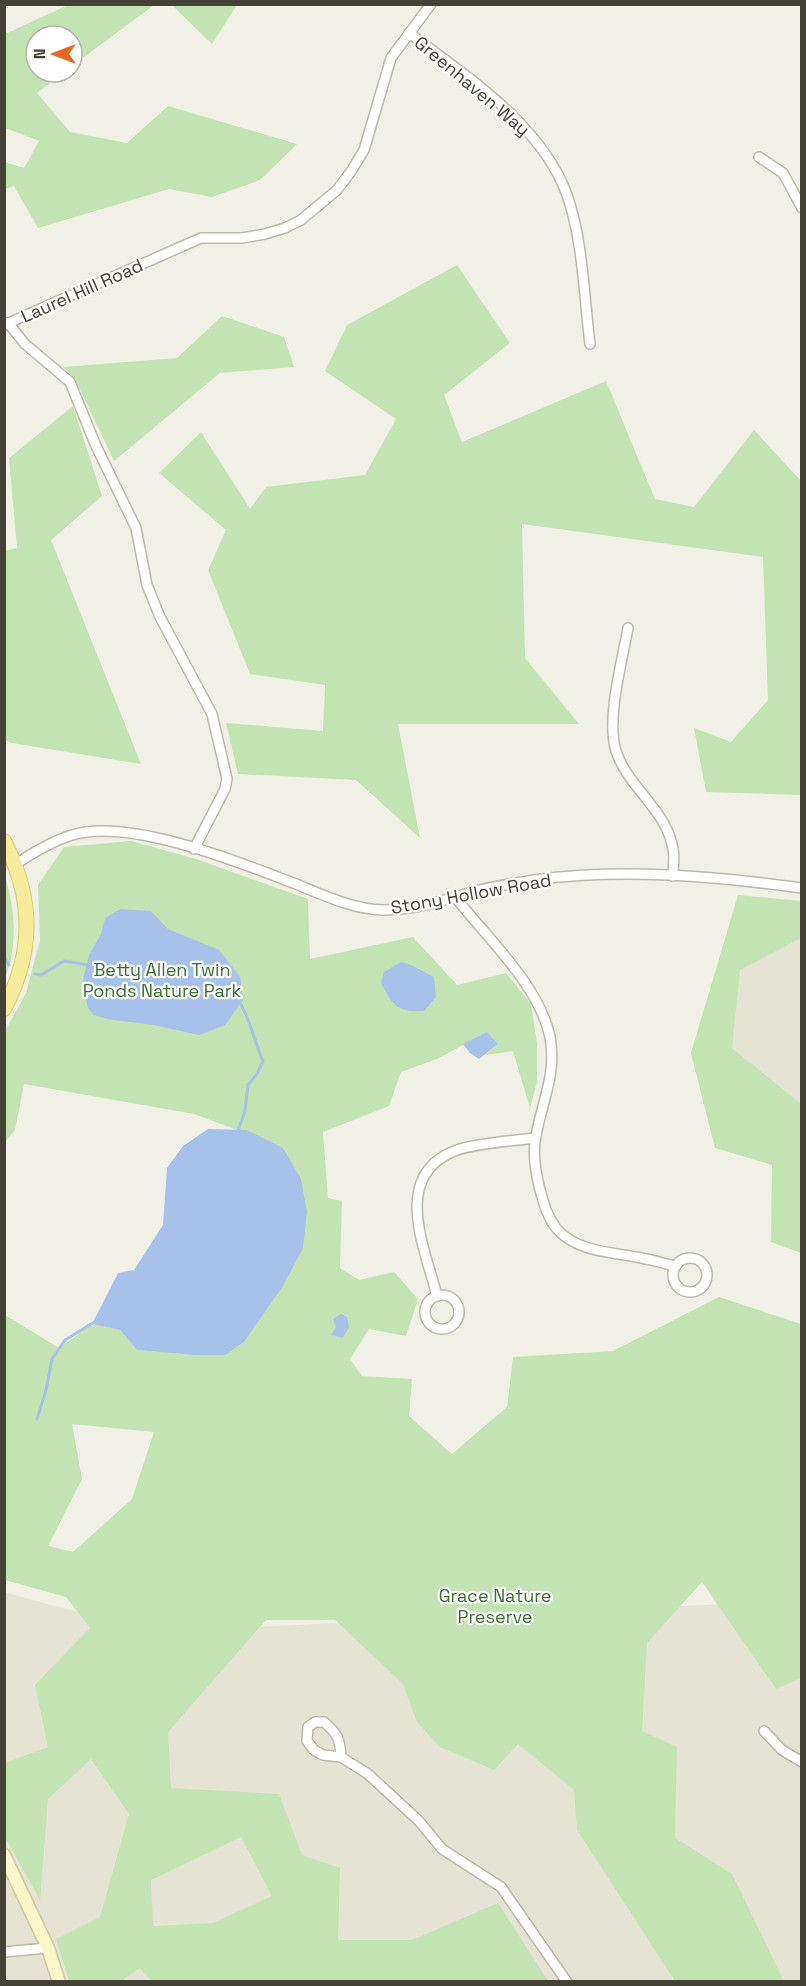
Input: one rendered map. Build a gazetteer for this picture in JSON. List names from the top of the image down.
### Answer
{
  "streets": {
    "street": ["Greenhaven Way", "Laurel Hill Road", "Stony Hollow Road"]
  },
  "crossings": [
    ["Greenhaven Way", "Laurel Hill Road"],
    ["Laurel Hill Road", "Stony Hollow Road"]
  ],
  "parks": ["Betty Allen Twin Ponds Nature Park", "Grace Nature Preserve"],
  "north": "left"
}
